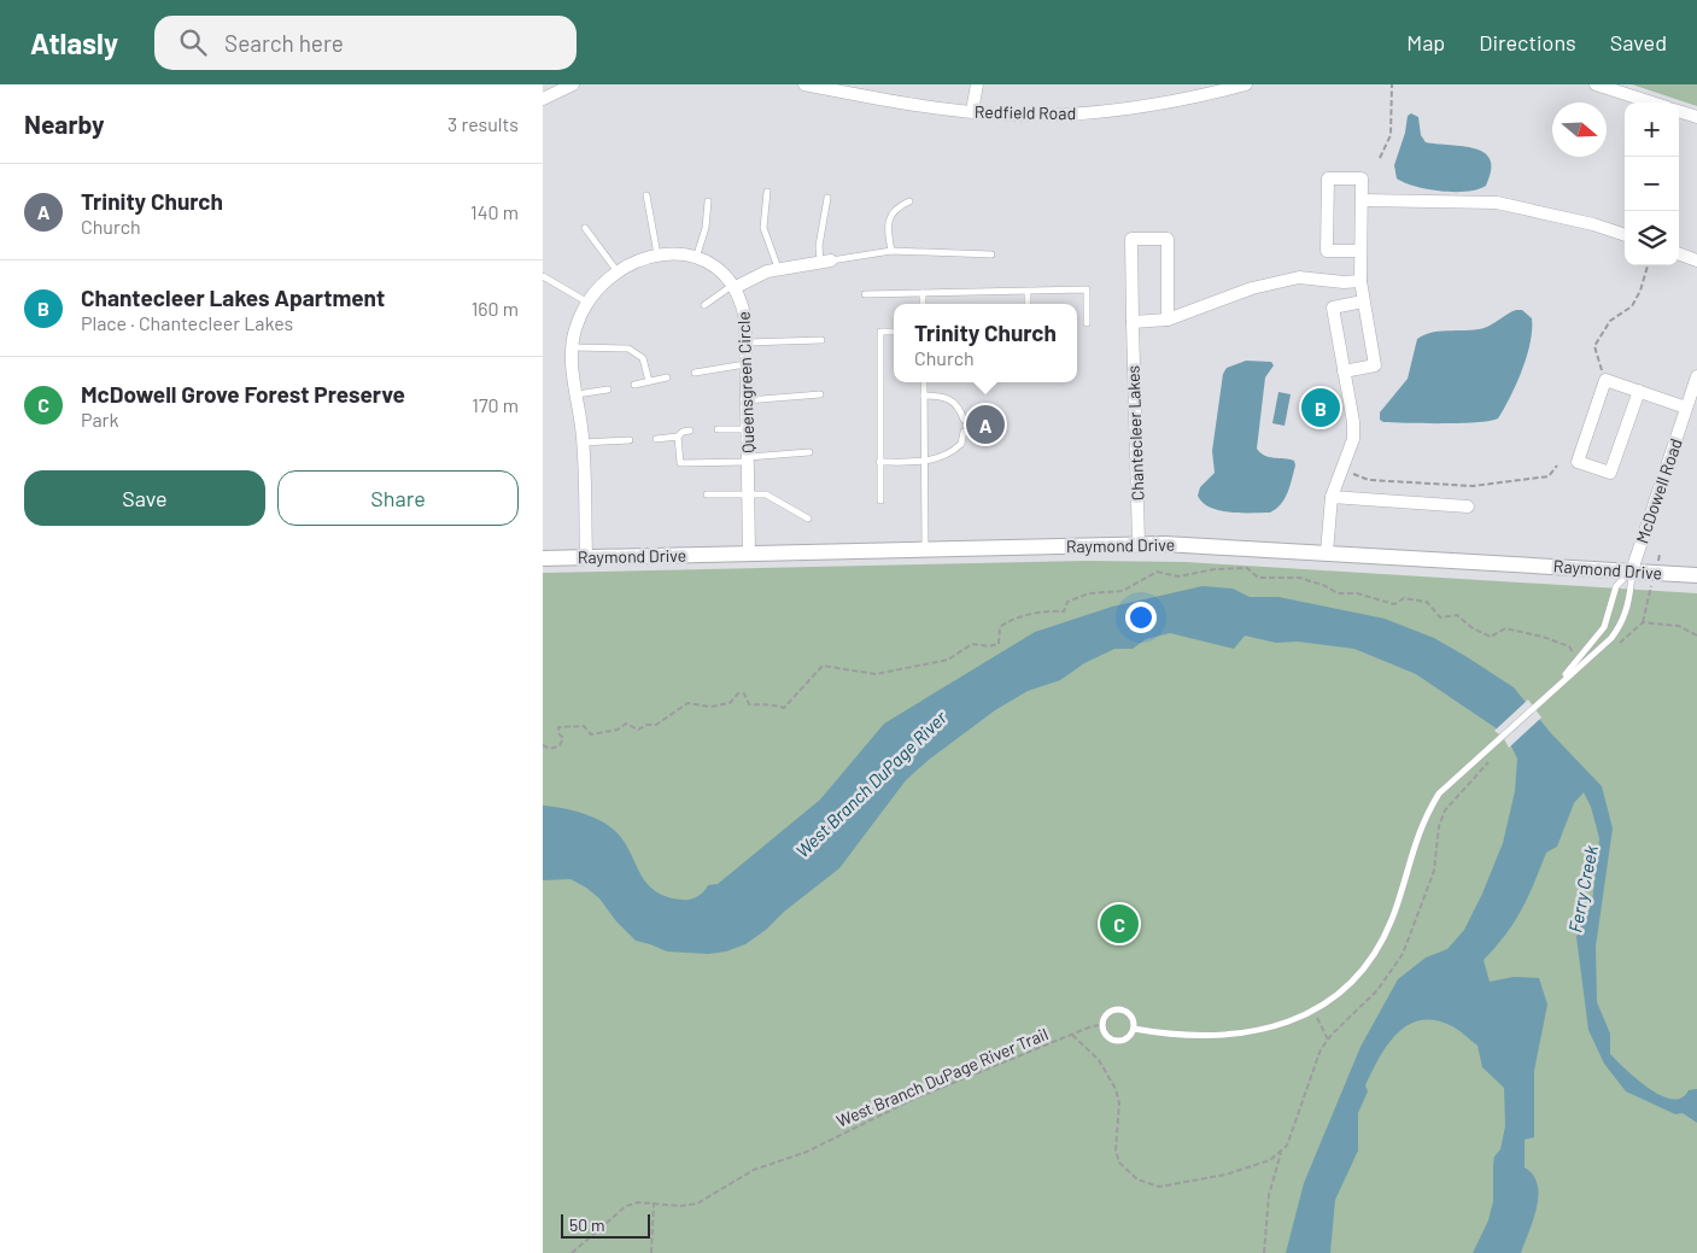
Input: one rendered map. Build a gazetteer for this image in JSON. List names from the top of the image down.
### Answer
{
  "streets": {
    "street": [
      "Redfield Road",
      "Queensgreen Circle",
      "Chantecleer Lakes",
      "McDowell Road",
      "Raymond Drive"
    ],
    "path": ["West Branch DuPage River Trail"]
  },
  "crossings": [
    ["Queensgreen Circle", "Raymond Drive"],
    ["Chantecleer Lakes", "Raymond Drive"],
    ["McDowell Road", "Raymond Drive"]
  ],
  "water": ["West Branch DuPage River", "Ferry Creek"],
  "scale_bar": "50 m",
  "north": "right",
  "page": {
    "header": "Atlasly",
    "search": "Search here",
    "nav": ["Map", "Directions", "Saved"],
    "heading": ["Nearby", "3 results"],
    "map_buttons": ["+", "−"],
    "list": [
      {
        "mark": "A",
        "name": "Trinity Church",
        "note": "Church",
        "value": "140 m"
      },
      {
        "mark": "B",
        "name": "Chantecleer Lakes Apartment",
        "note": "Place · Chantecleer Lakes",
        "value": "160 m"
      },
      {
        "mark": "C",
        "name": "McDowell Grove Forest Preserve",
        "note": "Park",
        "value": "170 m"
      }
    ],
    "popup": ["Trinity Church", "Church"],
    "pins": ["B", "A", "C"],
    "buttons": ["Save", "Share"],
    "scale": "50 m"
  }
}
